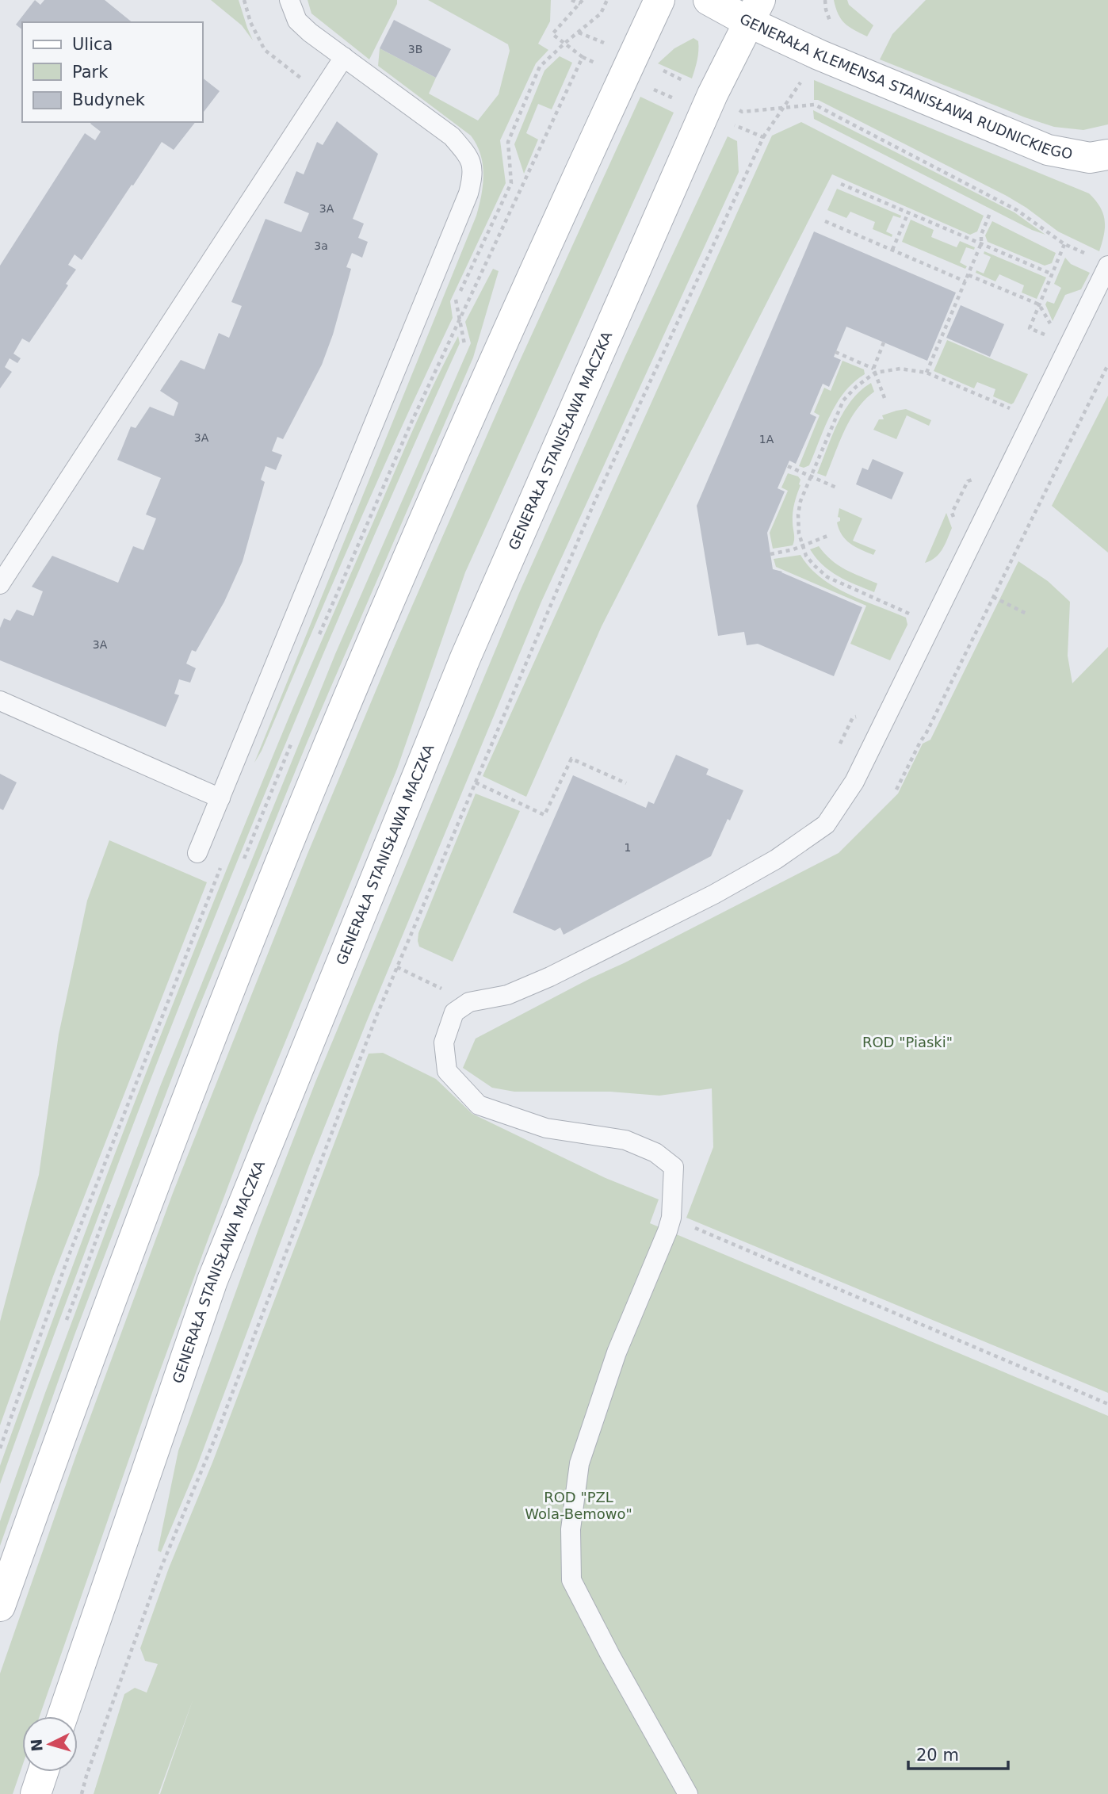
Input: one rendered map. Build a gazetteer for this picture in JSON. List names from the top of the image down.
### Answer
{
  "streets": {
    "main road": ["GENERAŁA KLEMENSA STANISŁAWA RUDNICKIEGO", "GENERAŁA STANISŁAWA MACZKA"]
  },
  "crossings": [
    ["GENERAŁA KLEMENSA STANISŁAWA RUDNICKIEGO", "GENERAŁA STANISŁAWA MACZKA"]
  ],
  "parks": ["ROD \"Piaski\"", "ROD \"PZL Wola-Bemowo\""],
  "house_numbers": [
    "3B",
    "3A",
    "3a",
    "3A",
    "1A",
    "3A",
    "1"
  ],
  "legend": ["Ulica", "Park", "Budynek"],
  "scale_bar": "20 m",
  "north": "left"
}
